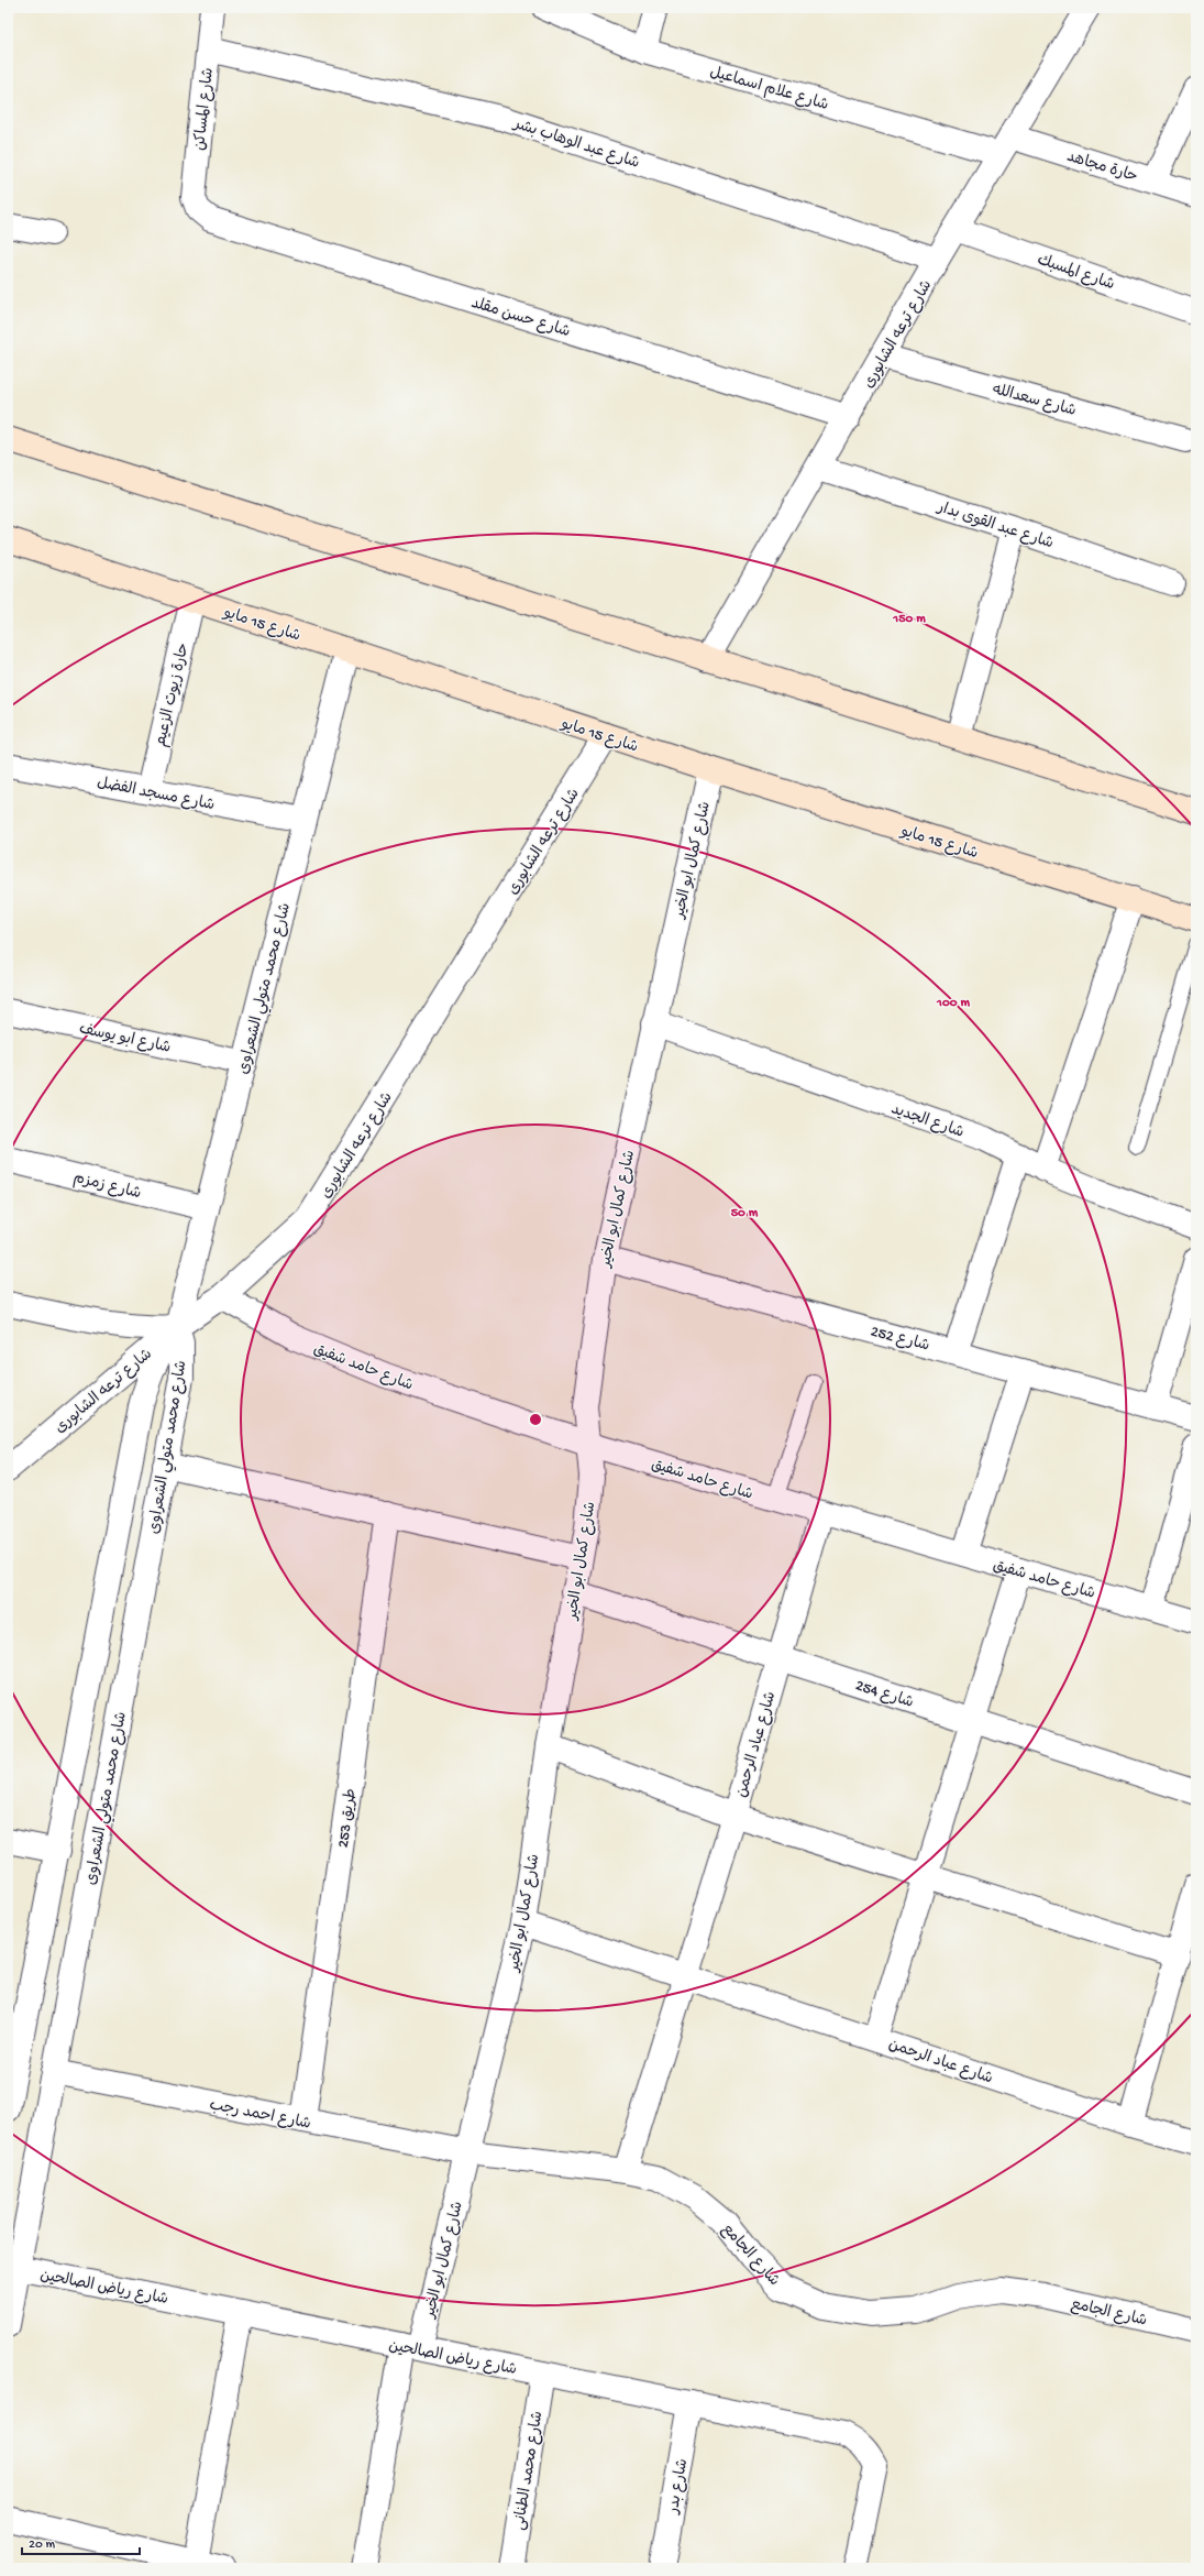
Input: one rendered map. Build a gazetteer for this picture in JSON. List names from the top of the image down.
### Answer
{
  "streets": {
    "main road": ["شارع 15 مايو"],
    "street": [
      "شارع علام اسماعيل",
      "شارع المساكن",
      "شارع عبد الوهاب بشر",
      "حارة مجاهد",
      "شارع المسبك",
      "شارع حسن مقلد",
      "شارع ترعه الشابورى",
      "شارع سعدالله",
      "شارع عبد القوى بدار",
      "حارة زيوت الزعيم",
      "شارع مسجد الفضل",
      "شارع كمال ابو الخير",
      "شارع محمد متولي الشعراوى",
      "شارع ابو يوسف",
      "شارع الجديد",
      "شارع زمزم",
      "شارع 252",
      "شارع حامد شفيق",
      "شارع 254",
      "شارع عباد الرحمن",
      "طريق 253",
      "شارع احمد رجب",
      "شارع الجامع",
      "شارع رياض الصالحين",
      "شارع محمد الطنانى",
      "شارع بدر"
    ]
  },
  "crossings": [
    ["شارع علام اسماعيل", "حارة مجاهد"],
    ["شارع علام اسماعيل", "شارع ترعه الشابورى"],
    ["شارع المساكن", "شارع عبد الوهاب بشر"],
    ["شارع المساكن", "شارع حسن مقلد"],
    ["شارع عبد الوهاب بشر", "شارع ترعه الشابورى"],
    ["حارة مجاهد", "شارع ترعه الشابورى"],
    ["شارع المسبك", "شارع ترعه الشابورى"],
    ["شارع حسن مقلد", "شارع ترعه الشابورى"],
    ["شارع ترعه الشابورى", "شارع سعدالله"],
    ["شارع ترعه الشابورى", "شارع عبد القوى بدار"],
    ["شارع ترعه الشابورى", "شارع 15 مايو"],
    ["شارع ترعه الشابورى", "شارع محمد متولي الشعراوى"],
    ["شارع ترعه الشابورى", "شارع حامد شفيق"],
    ["شارع 15 مايو", "حارة زيوت الزعيم"],
    ["شارع 15 مايو", "شارع كمال ابو الخير"],
    ["شارع 15 مايو", "شارع محمد متولي الشعراوى"],
    ["حارة زيوت الزعيم", "شارع مسجد الفضل"],
    ["شارع مسجد الفضل", "شارع محمد متولي الشعراوى"],
    ["شارع كمال ابو الخير", "شارع الجديد"],
    ["شارع كمال ابو الخير", "شارع 252"],
    ["شارع كمال ابو الخير", "شارع حامد شفيق"],
    ["شارع كمال ابو الخير", "شارع 254"],
    ["شارع كمال ابو الخير", "شارع عباد الرحمن"],
    ["شارع كمال ابو الخير", "شارع احمد رجب"],
    ["شارع كمال ابو الخير", "شارع الجامع"],
    ["شارع كمال ابو الخير", "شارع رياض الصالحين"],
    ["شارع محمد متولي الشعراوى", "شارع ابو يوسف"],
    ["شارع محمد متولي الشعراوى", "شارع زمزم"],
    ["شارع محمد متولي الشعراوى", "شارع احمد رجب"],
    ["شارع محمد متولي الشعراوى", "شارع رياض الصالحين"],
    ["شارع حامد شفيق", "شارع عباد الرحمن"],
    ["شارع 254", "شارع عباد الرحمن"],
    ["شارع عباد الرحمن", "شارع الجامع"],
    ["طريق 253", "شارع احمد رجب"],
    ["شارع احمد رجب", "شارع الجامع"],
    ["شارع رياض الصالحين", "شارع محمد الطنانى"],
    ["شارع رياض الصالحين", "شارع بدر"]
  ],
  "scale_bar": "20 m",
  "rings": ["150 m", "100 m", "50 m"]
}
